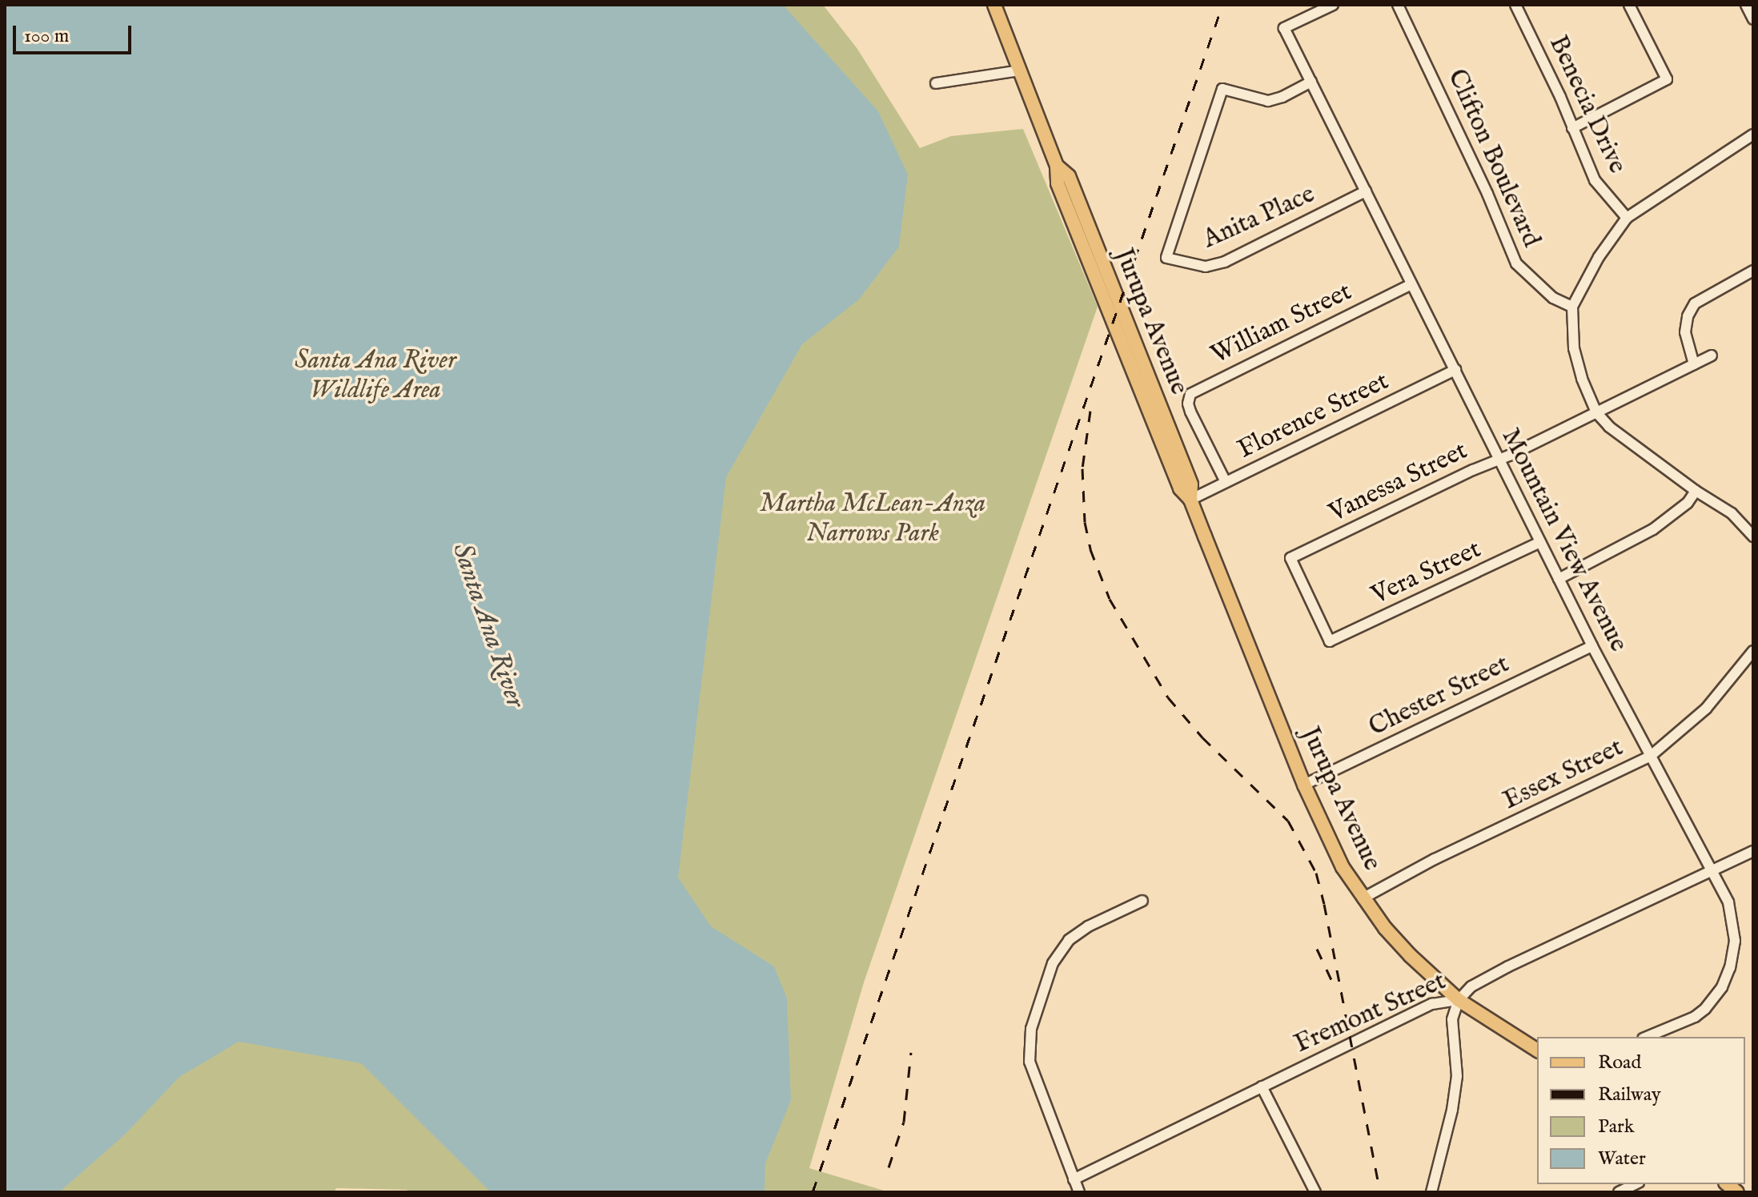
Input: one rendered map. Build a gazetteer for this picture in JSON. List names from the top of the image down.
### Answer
{
  "streets": {
    "main road": ["Jurupa Avenue"],
    "street": [
      "Benecia Drive",
      "Clifton Boulevard",
      "Anita Place",
      "William Street",
      "Florence Street",
      "Vanessa Street",
      "Mountain View Avenue",
      "Vera Street",
      "Chester Street",
      "Essex Street",
      "Fremont Street"
    ]
  },
  "crossings": [
    ["Anita Place", "Mountain View Avenue"],
    ["Jurupa Avenue", "Florence Street"],
    ["Jurupa Avenue", "Chester Street"],
    ["Jurupa Avenue", "Essex Street"],
    ["Jurupa Avenue", "Fremont Street"],
    ["William Street", "Florence Street"],
    ["William Street", "Mountain View Avenue"],
    ["Florence Street", "Mountain View Avenue"],
    ["Vanessa Street", "Mountain View Avenue"],
    ["Vanessa Street", "Vera Street"],
    ["Mountain View Avenue", "Vera Street"],
    ["Mountain View Avenue", "Chester Street"],
    ["Mountain View Avenue", "Essex Street"],
    ["Mountain View Avenue", "Fremont Street"]
  ],
  "water": ["Santa Ana River"],
  "parks": ["Santa Ana River Wildlife Area", "Martha McLean-Anza Narrows Park"],
  "legend": [
    "Road",
    "Railway",
    "Park",
    "Water"
  ],
  "scale_bar": "100 m"
}
